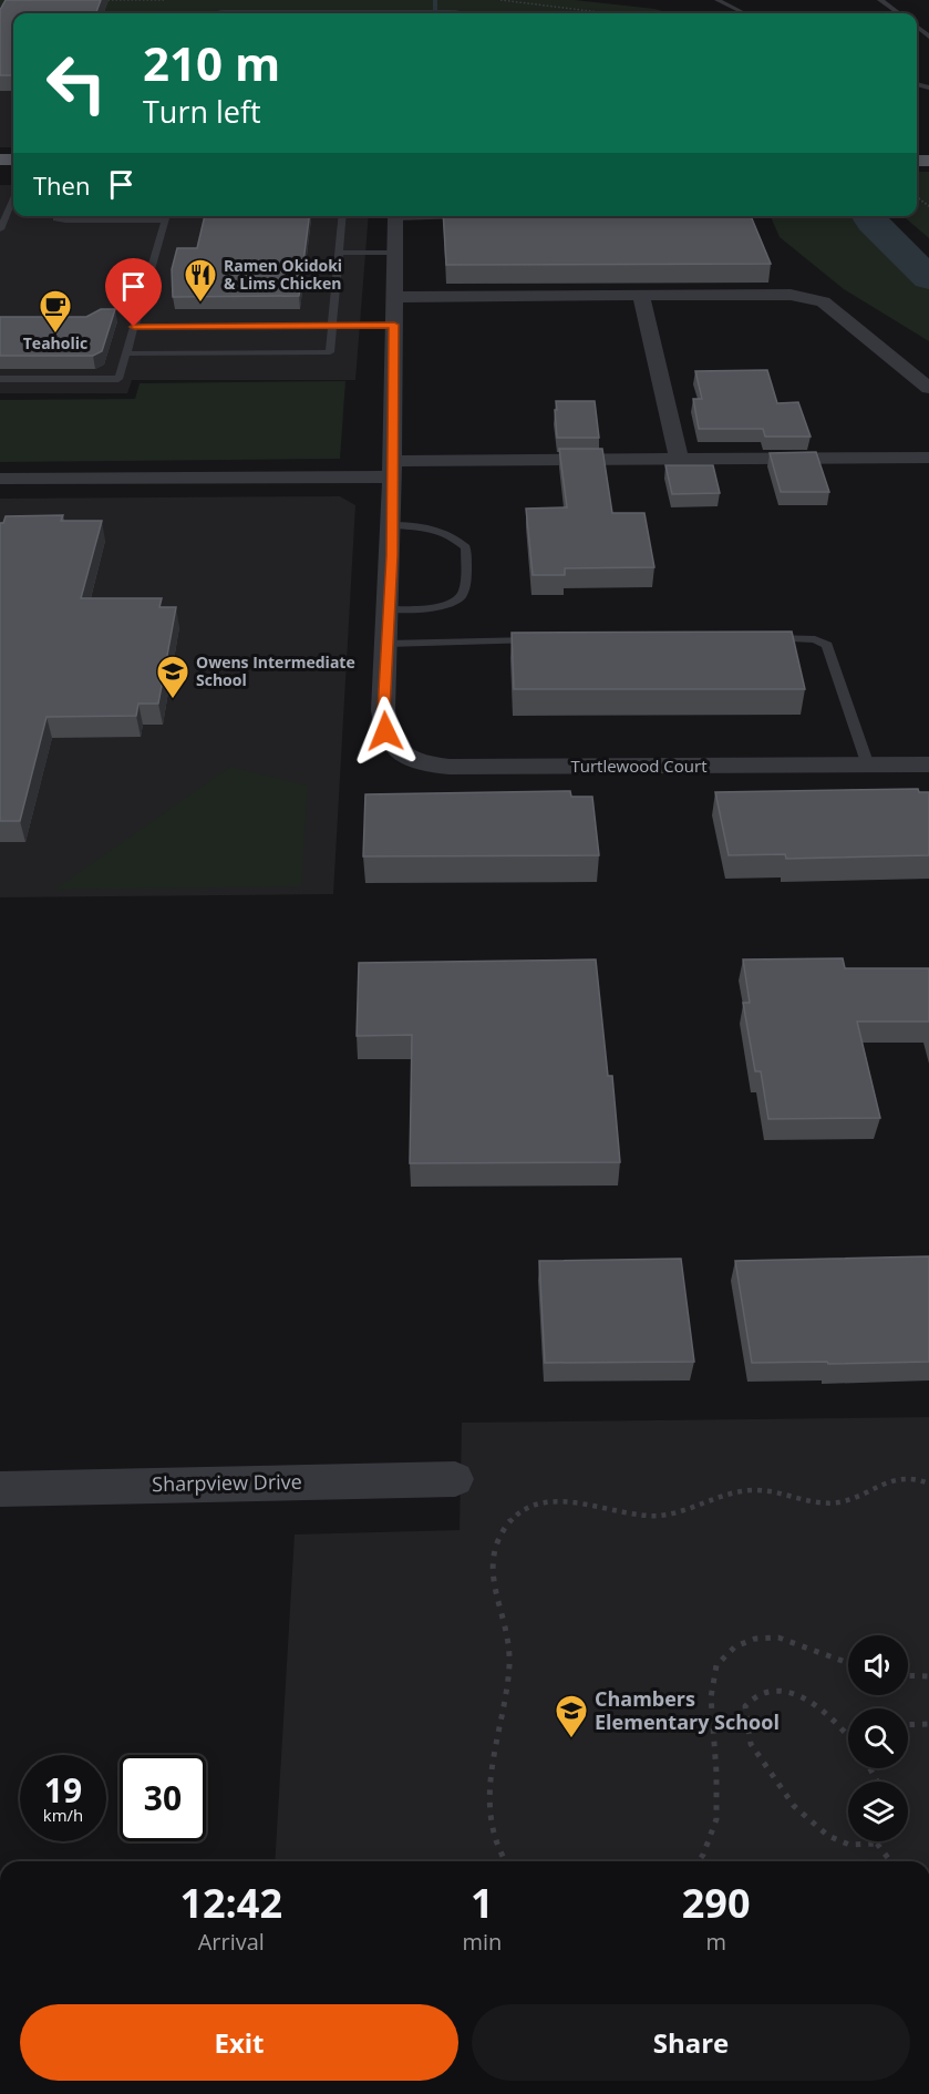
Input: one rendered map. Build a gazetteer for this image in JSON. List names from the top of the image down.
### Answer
{
  "streets": {
    "street": ["Turtlewood Court", "Sharpview Drive"]
  },
  "places": {
    "restaurant": ["Ramen Okidoki & Lims Chicken"],
    "cafe": ["Teaholic"],
    "school or university": ["Owens Intermediate School", "Chambers Elementary School"]
  },
  "page": {
    "turn": ["210 m", "Turn left"],
    "then": "Then",
    "speed": "19 km/h",
    "limit": "30",
    "eta": [
      "12:42",
      "Arrival",
      "1",
      "min",
      "290",
      "m"
    ],
    "buttons": ["Exit", "Share"]
  }
}
